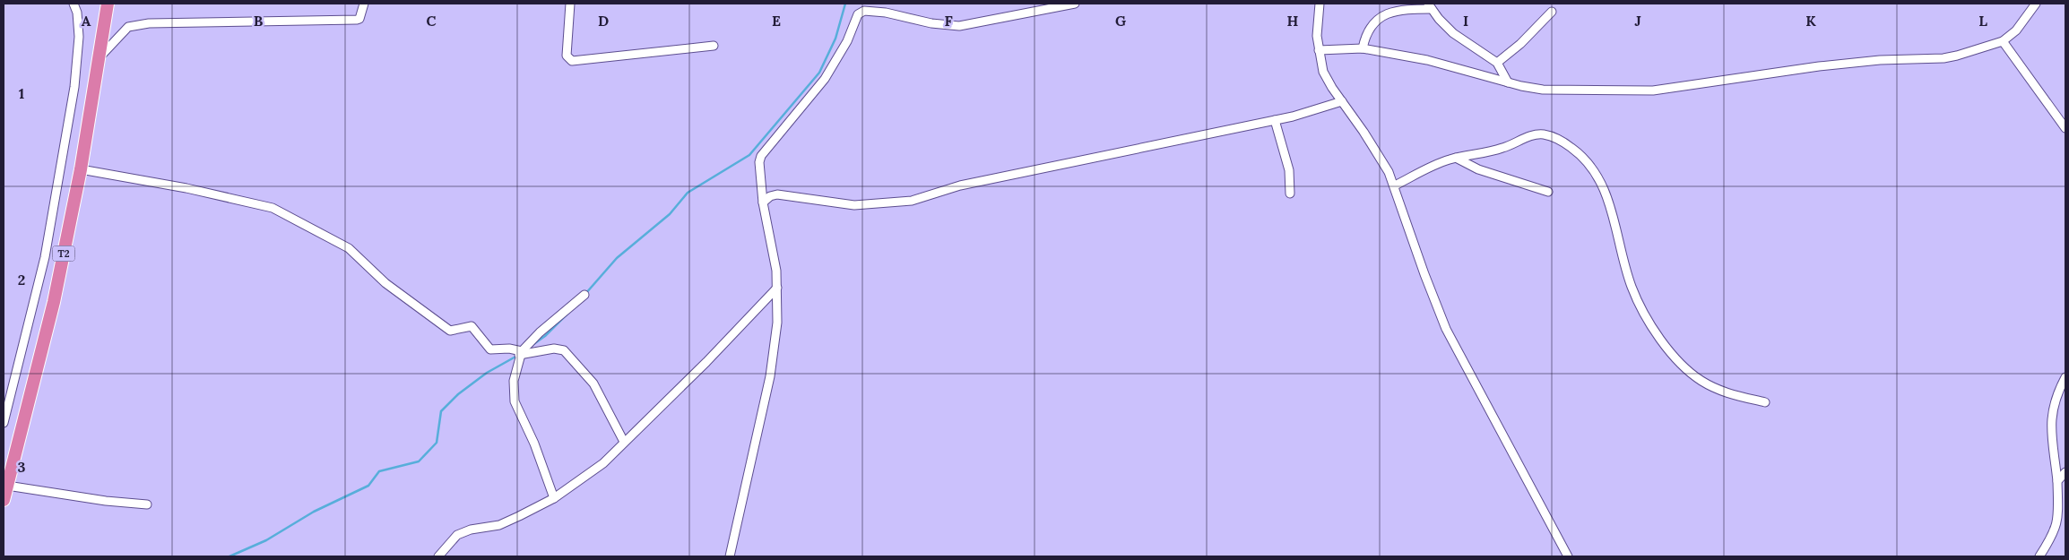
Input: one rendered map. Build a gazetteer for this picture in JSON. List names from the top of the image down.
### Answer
{
  "streets": {
    "highway": ["T2"]
  },
  "grid": {
    "columns": [
      "A",
      "B",
      "C",
      "D",
      "E",
      "F",
      "G",
      "H",
      "I",
      "J",
      "K",
      "L"
    ],
    "rows": ["1", "2", "3"]
  }
}
